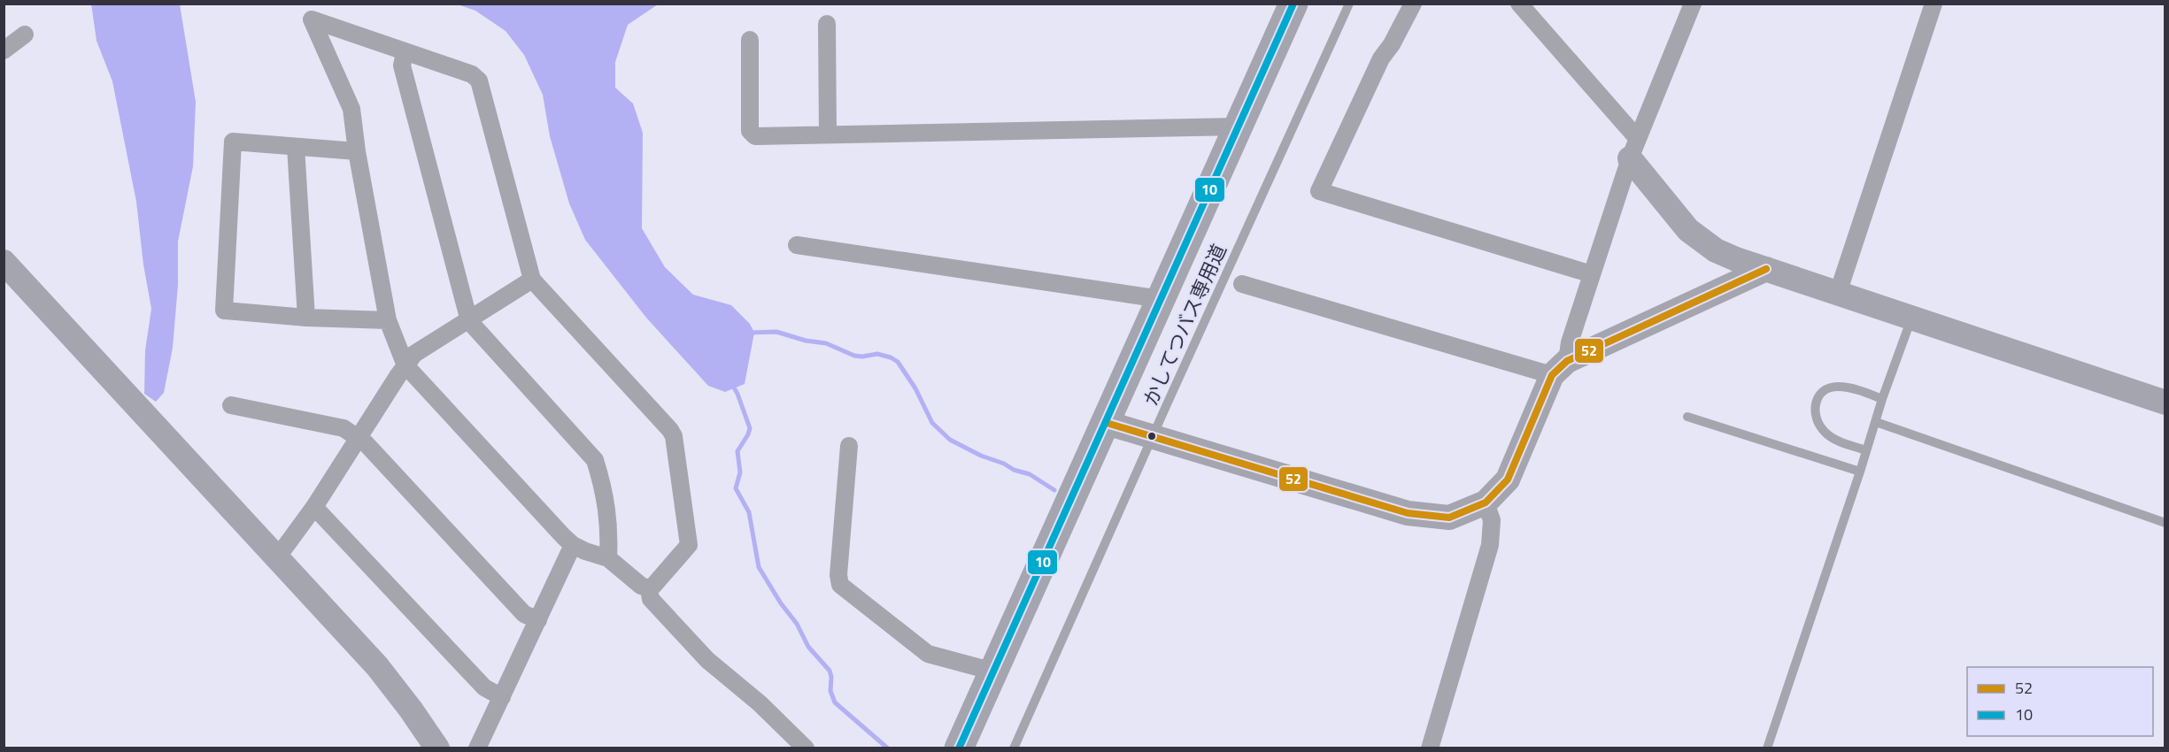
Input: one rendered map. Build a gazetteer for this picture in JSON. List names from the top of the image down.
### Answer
{
  "streets": {
    "lane": ["かしてつバス専用道"]
  },
  "lines": ["transit line 10", "transit line 52"],
  "legend": ["52", "10"]
}
